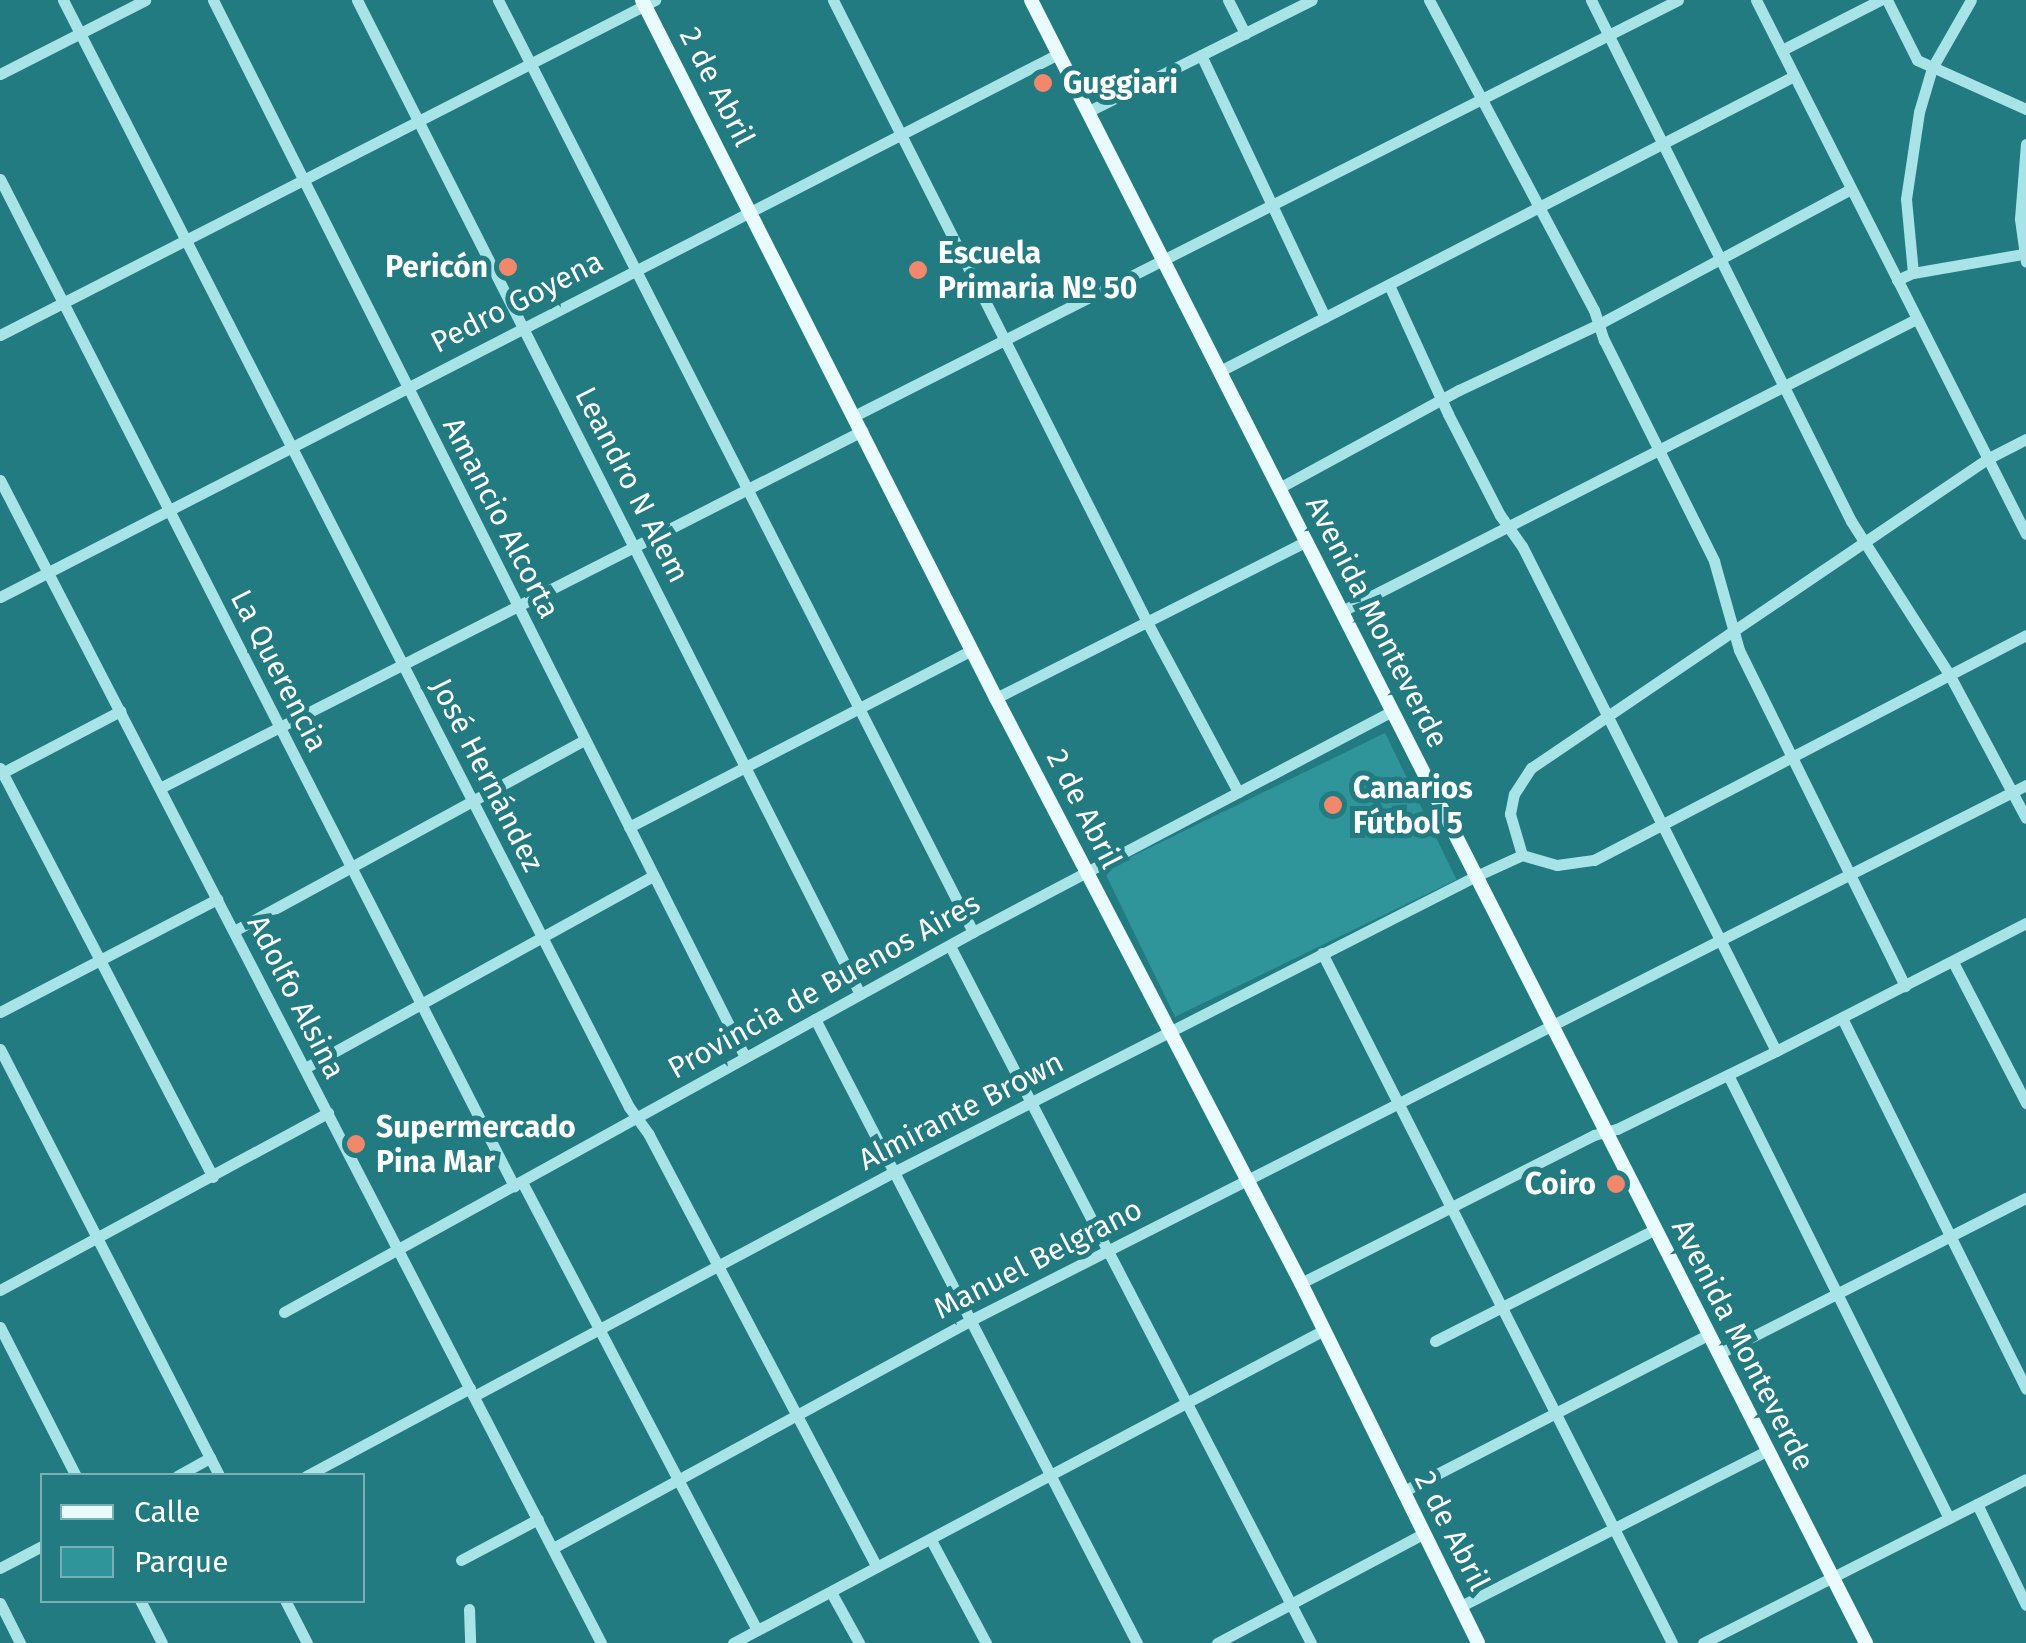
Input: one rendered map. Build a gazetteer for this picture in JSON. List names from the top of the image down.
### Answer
{
  "streets": {
    "main road": ["2 de Abril", "Avenida Monteverde"],
    "street": [
      "Pedro Goyena",
      "Leandro N Alem",
      "Amancio Alcorta",
      "La Querencia",
      "José Hernández",
      "Provincia de Buenos Aires",
      "Adolfo Alsina",
      "Almirante Brown",
      "Manuel Belgrano"
    ]
  },
  "crossings": [
    ["2 de Abril", "Pedro Goyena"],
    ["2 de Abril", "Provincia de Buenos Aires"],
    ["2 de Abril", "Almirante Brown"],
    ["2 de Abril", "Manuel Belgrano"],
    ["Pedro Goyena", "Leandro N Alem"],
    ["Pedro Goyena", "Amancio Alcorta"],
    ["Pedro Goyena", "Avenida Monteverde"],
    ["Pedro Goyena", "La Querencia"],
    ["Pedro Goyena", "José Hernández"],
    ["Pedro Goyena", "Adolfo Alsina"],
    ["Leandro N Alem", "Provincia de Buenos Aires"],
    ["Amancio Alcorta", "Provincia de Buenos Aires"],
    ["Avenida Monteverde", "Provincia de Buenos Aires"],
    ["Avenida Monteverde", "Almirante Brown"],
    ["Avenida Monteverde", "Manuel Belgrano"],
    ["La Querencia", "Provincia de Buenos Aires"],
    ["La Querencia", "Almirante Brown"],
    ["La Querencia", "Manuel Belgrano"],
    ["José Hernández", "Provincia de Buenos Aires"],
    ["José Hernández", "Almirante Brown"],
    ["José Hernández", "Manuel Belgrano"],
    ["Provincia de Buenos Aires", "Adolfo Alsina"],
    ["Adolfo Alsina", "Almirante Brown"],
    ["Adolfo Alsina", "Manuel Belgrano"]
  ],
  "places": [
    "Guggiari",
    "Pericón",
    "Escuela Primaria Nº 50",
    "Canarios Fútbol 5",
    "Supermercado Pina Mar",
    "Coiro"
  ],
  "legend": ["Calle", "Parque"]
}
